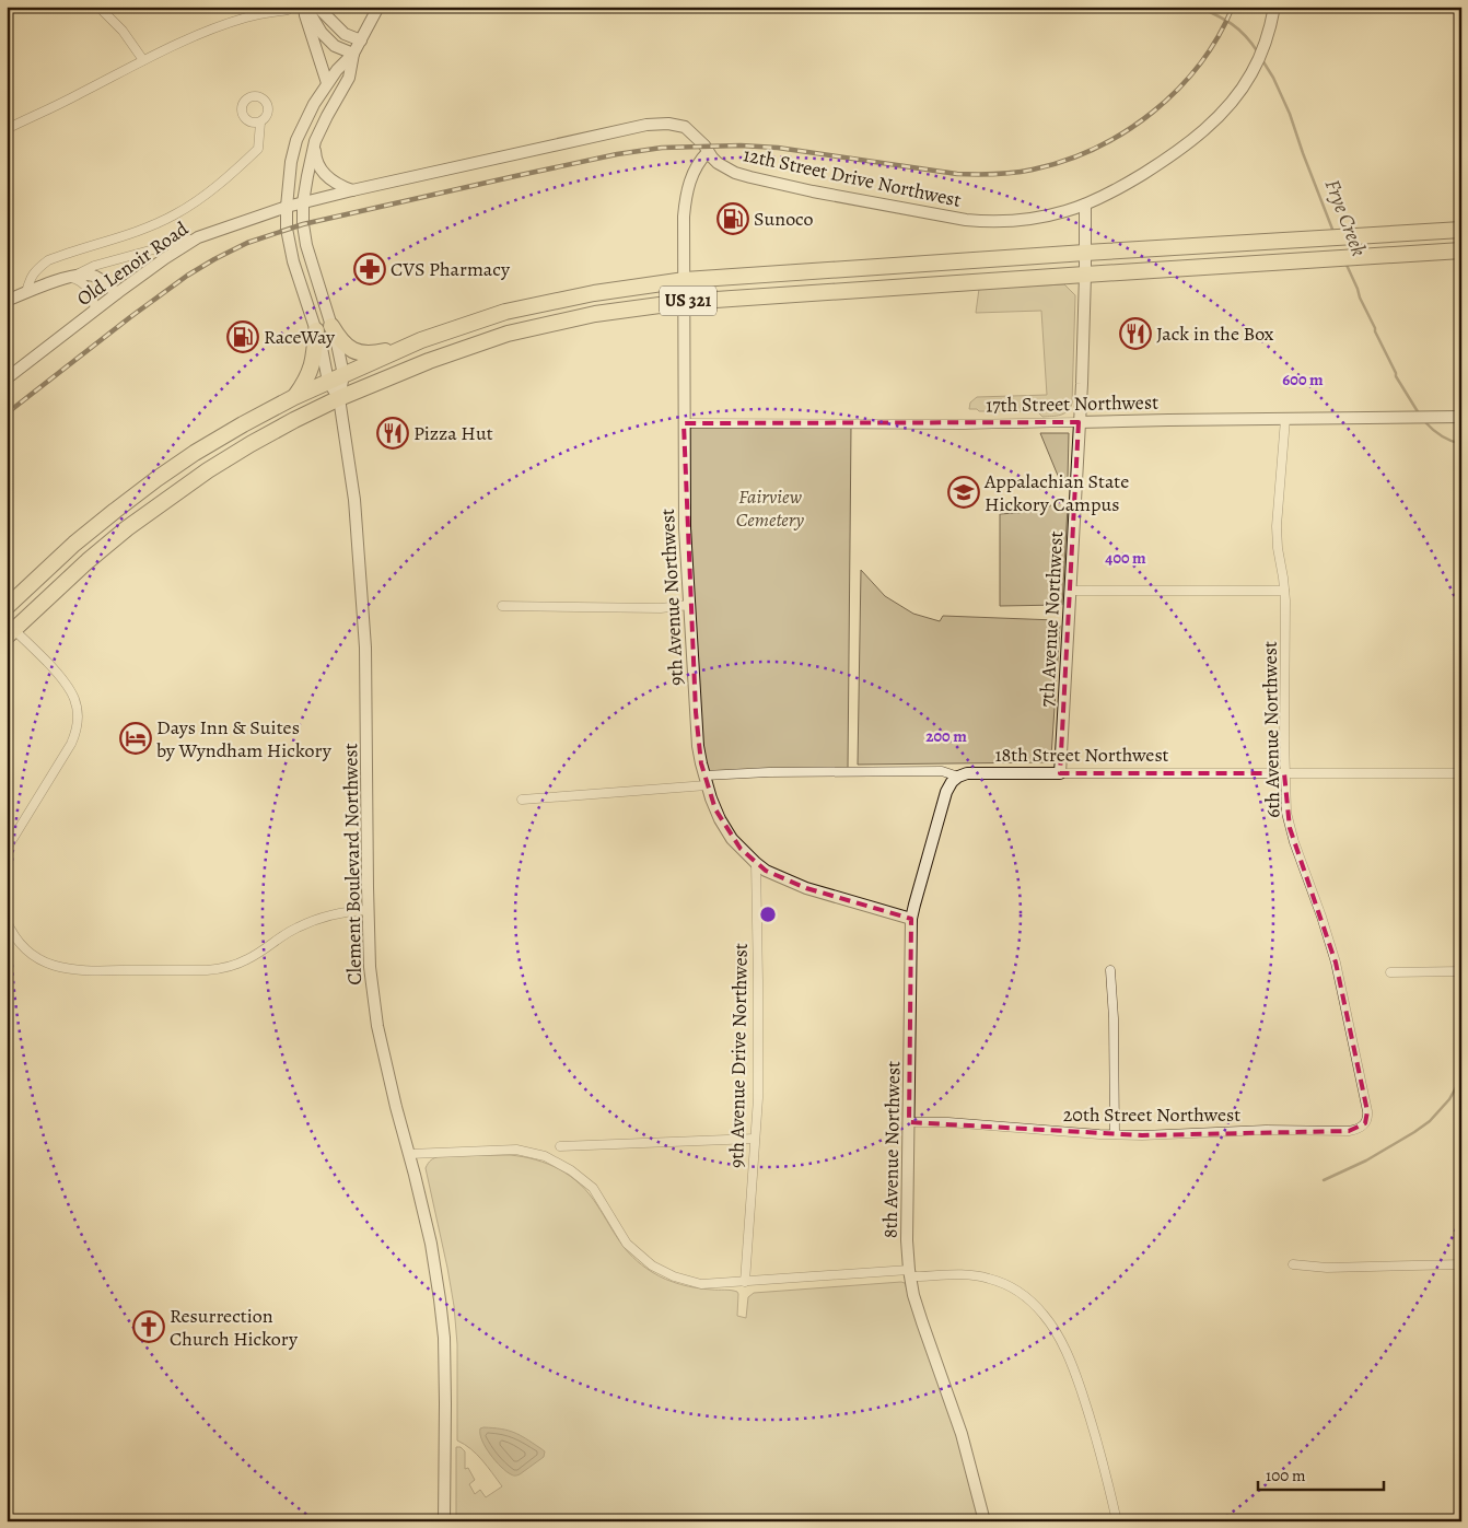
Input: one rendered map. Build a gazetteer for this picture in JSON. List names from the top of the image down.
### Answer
{
  "streets": {
    "highway": ["US 321"],
    "street": [
      "12th Street Drive Northwest",
      "Old Lenoir Road",
      "17th Street Northwest",
      "9th Avenue Northwest",
      "7th Avenue Northwest",
      "6th Avenue Northwest",
      "18th Street Northwest",
      "Clement Boulevard Northwest",
      "9th Avenue Drive Northwest",
      "20th Street Northwest",
      "8th Avenue Northwest"
    ]
  },
  "crossings": [
    ["12th Street Drive Northwest", "Old Lenoir Road"],
    ["12th Street Drive Northwest", "9th Avenue Northwest"],
    ["12th Street Drive Northwest", "7th Avenue Northwest"],
    ["12th Street Drive Northwest", "Clement Boulevard Northwest"],
    ["Old Lenoir Road", "Clement Boulevard Northwest"],
    ["US 321", "9th Avenue Northwest"],
    ["US 321", "7th Avenue Northwest"],
    ["US 321", "Clement Boulevard Northwest"],
    ["17th Street Northwest", "9th Avenue Northwest"],
    ["17th Street Northwest", "7th Avenue Northwest"],
    ["17th Street Northwest", "6th Avenue Northwest"],
    ["9th Avenue Northwest", "18th Street Northwest"],
    ["9th Avenue Northwest", "9th Avenue Drive Northwest"],
    ["9th Avenue Northwest", "8th Avenue Northwest"],
    ["7th Avenue Northwest", "18th Street Northwest"],
    ["6th Avenue Northwest", "18th Street Northwest"],
    ["6th Avenue Northwest", "20th Street Northwest"],
    ["18th Street Northwest", "8th Avenue Northwest"],
    ["20th Street Northwest", "8th Avenue Northwest"]
  ],
  "water": ["Frye Creek"],
  "parks": ["Fairview Cemetery"],
  "places": {
    "fuel station": ["Sunoco", "RaceWay"],
    "pharmacy": ["CVS Pharmacy"],
    "restaurant": ["Jack in the Box", "Pizza Hut"],
    "school or university": ["Appalachian State Hickory Campus"],
    "hotel": ["Days Inn & Suites by Wyndham Hickory"],
    "church": ["Resurrection Church Hickory"]
  },
  "scale_bar": "100 m",
  "rings": ["600 m", "400 m", "200 m"]
}
